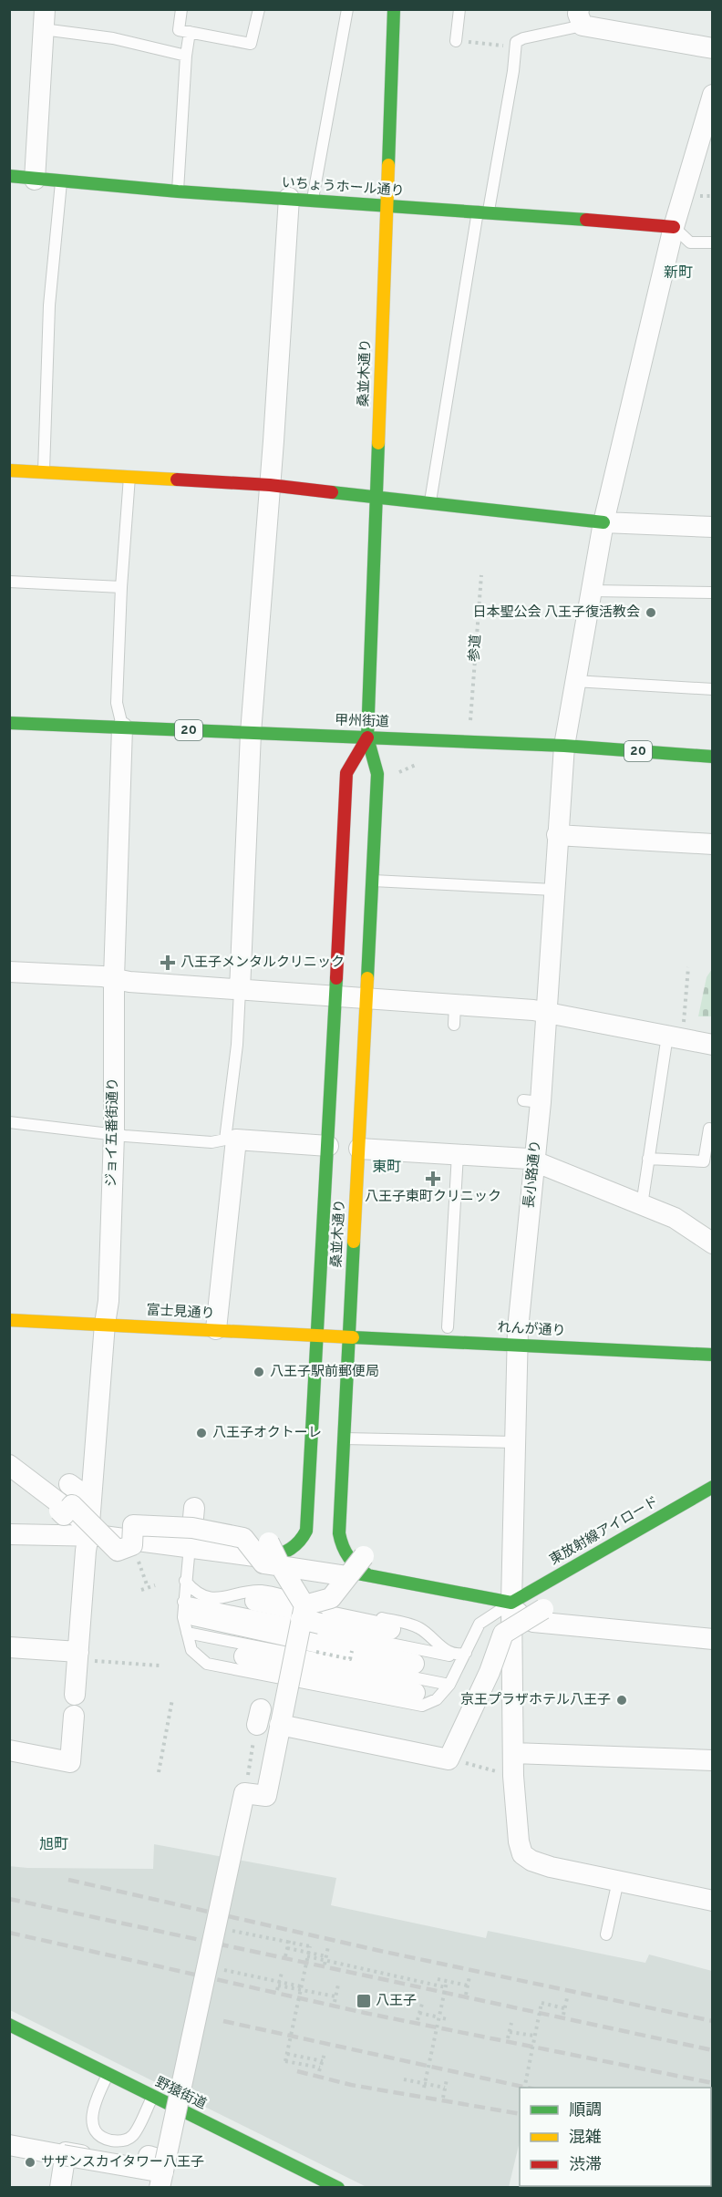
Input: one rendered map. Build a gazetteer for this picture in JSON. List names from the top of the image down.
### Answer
{
  "streets": {
    "main road": [
      "いちょうホール通り",
      "桑並木通り",
      "甲州街道",
      "20",
      "富士見通り",
      "れんが通り",
      "東放射線アイロード",
      "野猿街道"
    ],
    "street": ["ジョイ五番街通り", "長小路通り"],
    "path": ["参道"]
  },
  "crossings": [
    ["いちょうホール通り", "桑並木通り"],
    ["いちょうホール通り", "長小路通り"],
    ["桑並木通り", "甲州街道"],
    ["桑並木通り", "長小路通り"],
    ["桑並木通り", "富士見通り"],
    ["桑並木通り", "れんが通り"],
    ["桑並木通り", "東放射線アイロード"],
    ["甲州街道", "ジョイ五番街通り"],
    ["甲州街道", "長小路通り"],
    ["ジョイ五番街通り", "富士見通り"],
    ["長小路通り", "れんが通り"],
    ["長小路通り", "東放射線アイロード"],
    ["富士見通り", "れんが通り"]
  ],
  "districts": ["新町", "東町", "旭町"],
  "places": {
    "other": [
      "日本聖公会 八王子復活教会",
      "八王子駅前郵便局",
      "八王子オクトーレ",
      "京王プラザホテル八王子",
      "サザンスカイタワー八王子"
    ],
    "health": ["八王子メンタルクリニック", "八王子東町クリニック"],
    "transit": ["八王子"]
  },
  "legend": ["順調", "混雑", "渋滞"]
}
